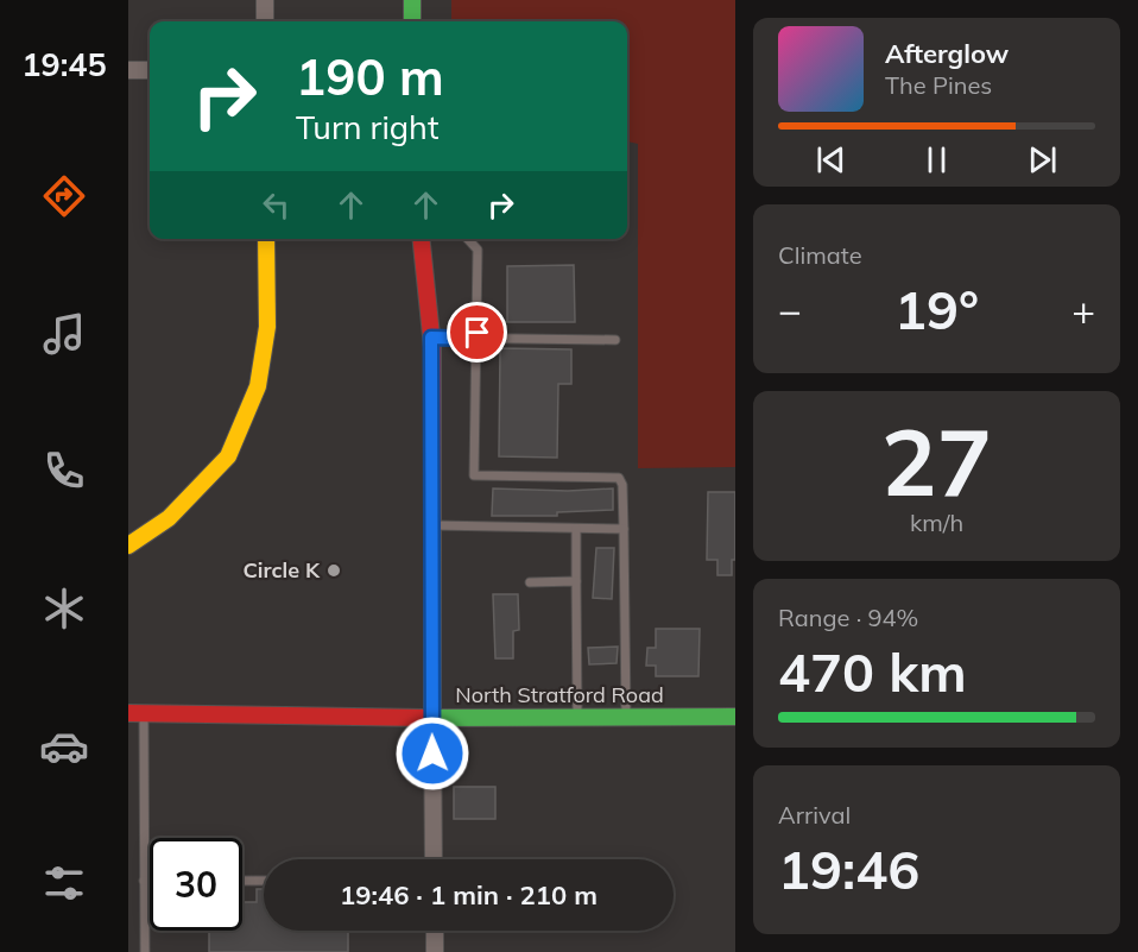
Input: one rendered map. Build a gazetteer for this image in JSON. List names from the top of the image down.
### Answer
{
  "streets": {
    "main road": ["North Stratford Road"]
  },
  "places": ["Circle K"],
  "page": {
    "tabs": "19:45",
    "turn": ["190 m", "Turn right"],
    "song": ["Afterglow", "The Pines"],
    "tile": [
      "Climate",
      ["27", "km/h"],
      ["Range · 94%", "470 km"],
      ["Arrival", "19:46"]
    ],
    "heat": ["−", "19°", "+"],
    "limit": "30",
    "trip": "19:46 · 1 min · 210 m"
  }
}
